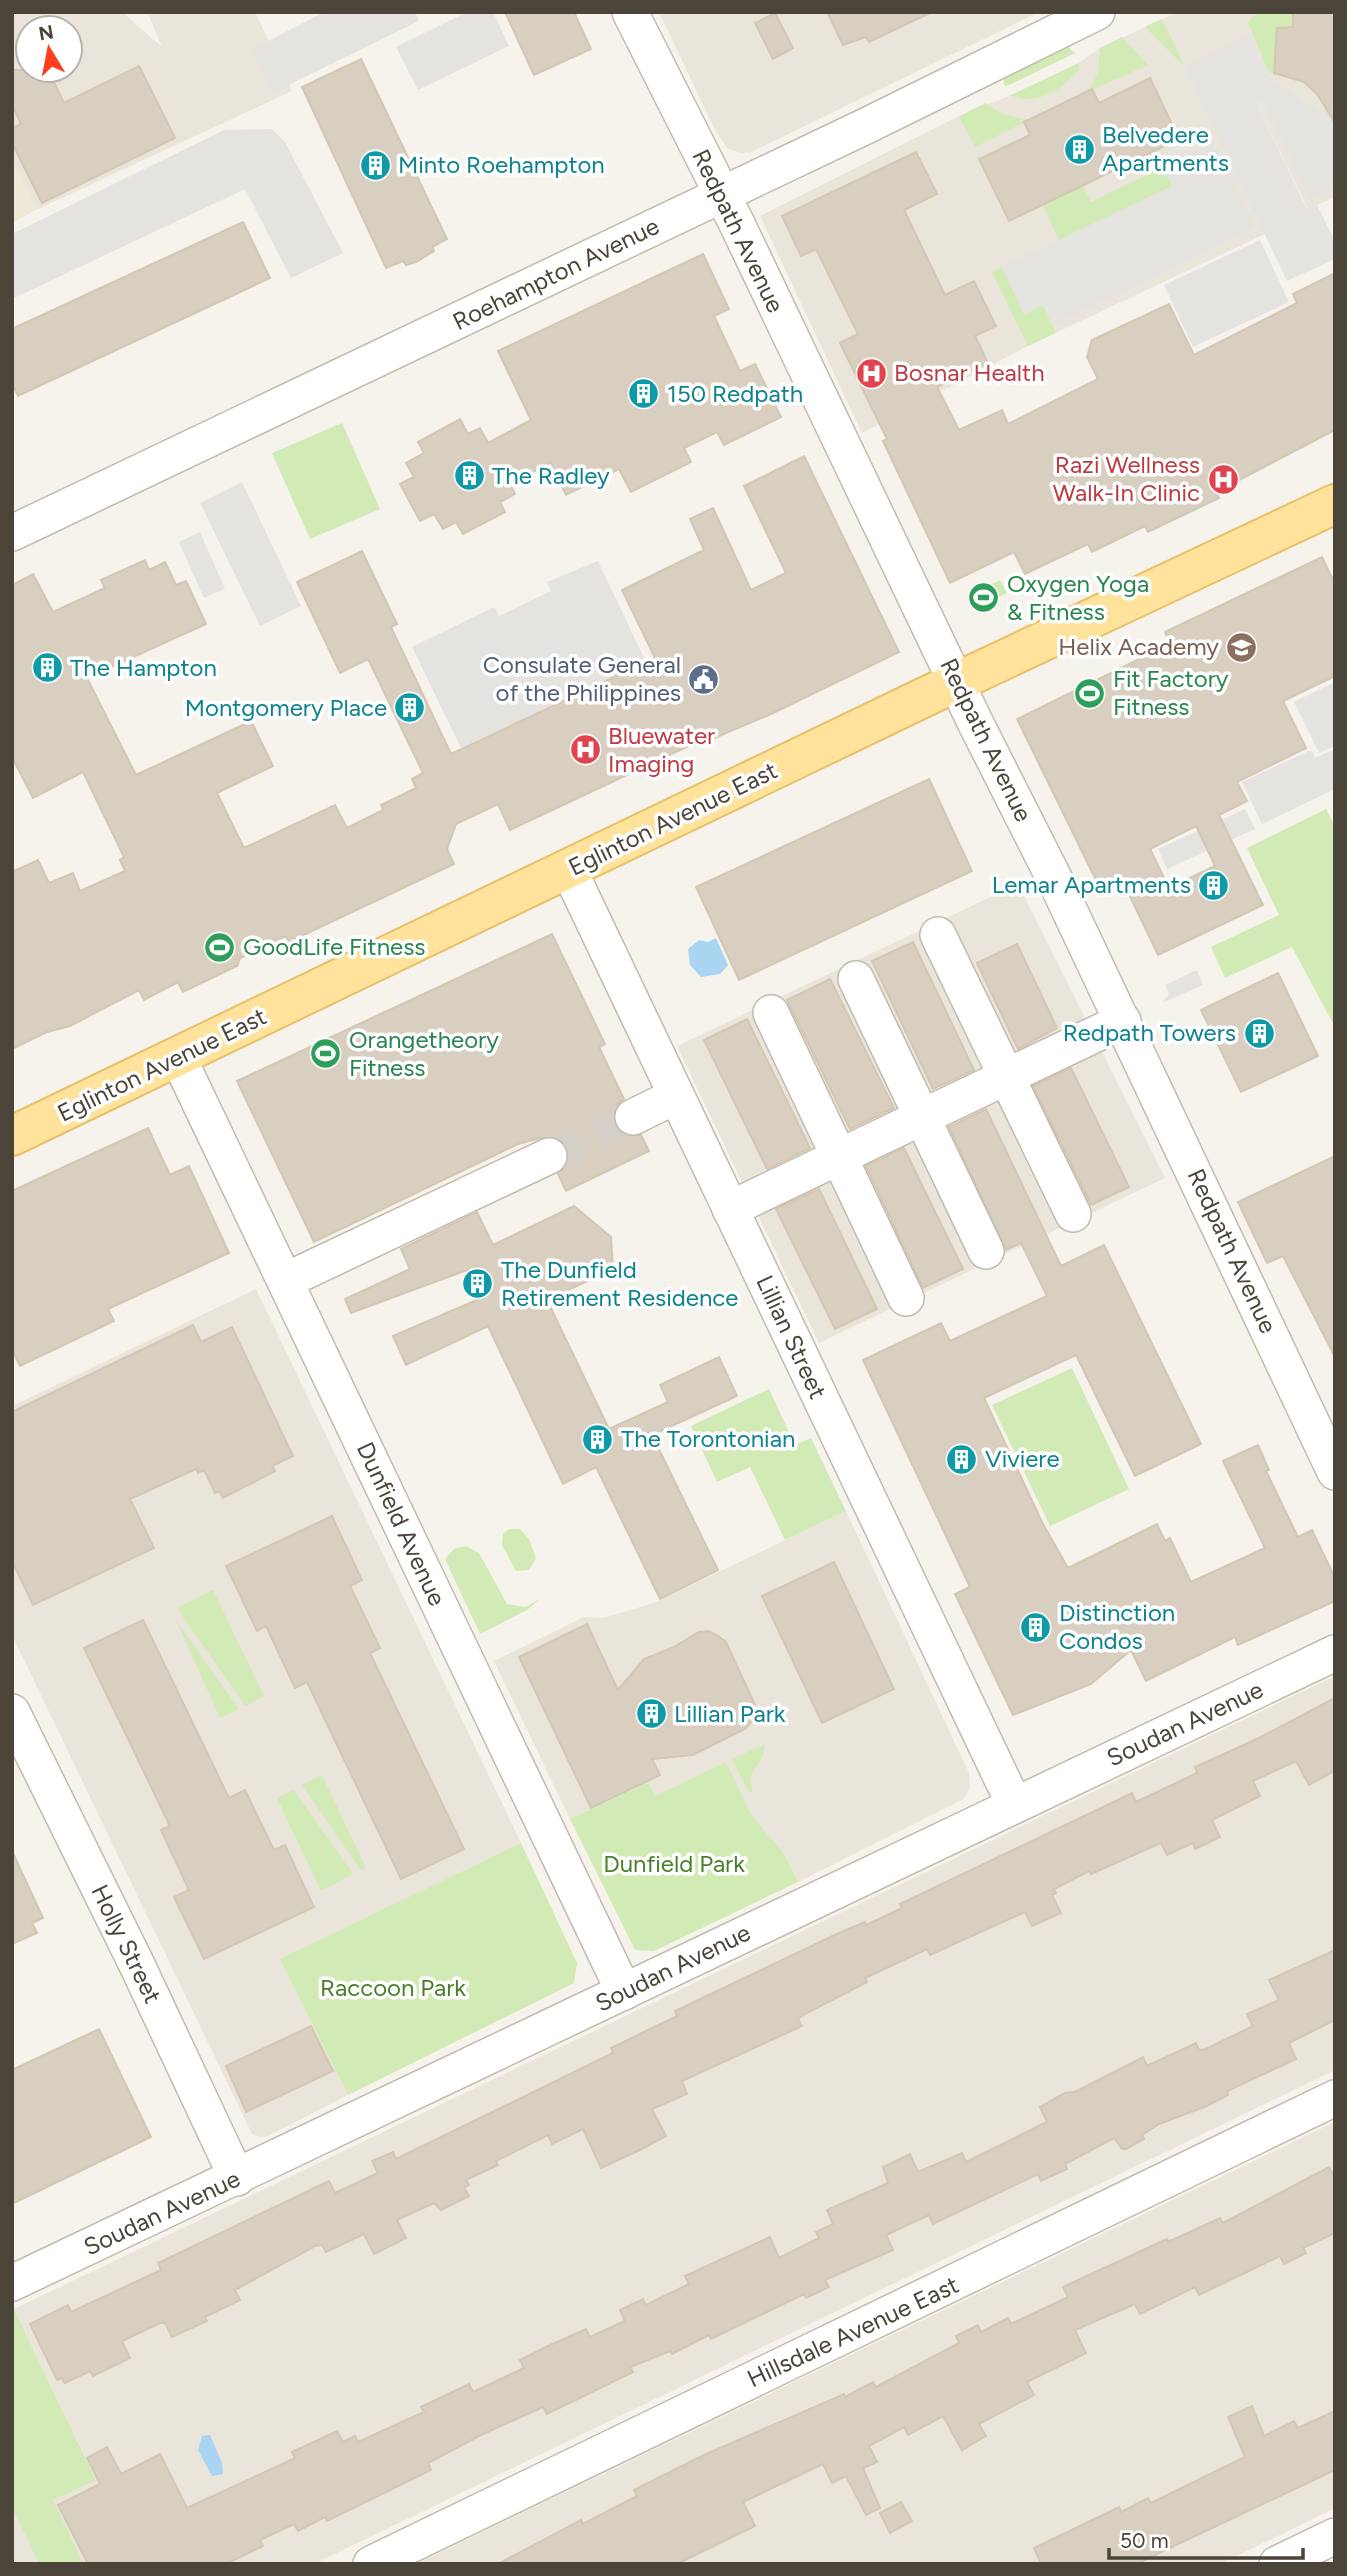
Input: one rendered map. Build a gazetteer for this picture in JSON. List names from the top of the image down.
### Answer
{
  "streets": {
    "main road": ["Eglinton Avenue East"],
    "street": [
      "Redpath Avenue",
      "Roehampton Avenue",
      "Lillian Street",
      "Dunfield Avenue",
      "Soudan Avenue",
      "Holly Street",
      "Hillsdale Avenue East"
    ]
  },
  "crossings": [
    ["Redpath Avenue", "Roehampton Avenue"],
    ["Redpath Avenue", "Eglinton Avenue East"],
    ["Eglinton Avenue East", "Lillian Street"],
    ["Eglinton Avenue East", "Dunfield Avenue"],
    ["Lillian Street", "Soudan Avenue"],
    ["Dunfield Avenue", "Soudan Avenue"],
    ["Soudan Avenue", "Holly Street"]
  ],
  "parks": ["Dunfield Park", "Raccoon Park"],
  "places": {
    "building": [
      "Belvedere Apartments",
      "Minto Roehampton",
      "150 Redpath",
      "The Radley",
      "The Hampton",
      "Montgomery Place",
      "Lemar Apartments",
      "Redpath Towers",
      "The Dunfield Retirement Residence",
      "The Torontonian",
      "Viviere",
      "Distinction Condos",
      "Lillian Park"
    ],
    "hospital": ["Bosnar Health", "Razi Wellness Walk-In Clinic", "Bluewater Imaging"],
    "sports": [
      "Oxygen Yoga & Fitness",
      "Fit Factory Fitness",
      "GoodLife Fitness",
      "Orangetheory Fitness"
    ],
    "school or university": ["Helix Academy"],
    "public building": ["Consulate General of the Philippines"]
  },
  "scale_bar": "50 m",
  "north": "top"
}
